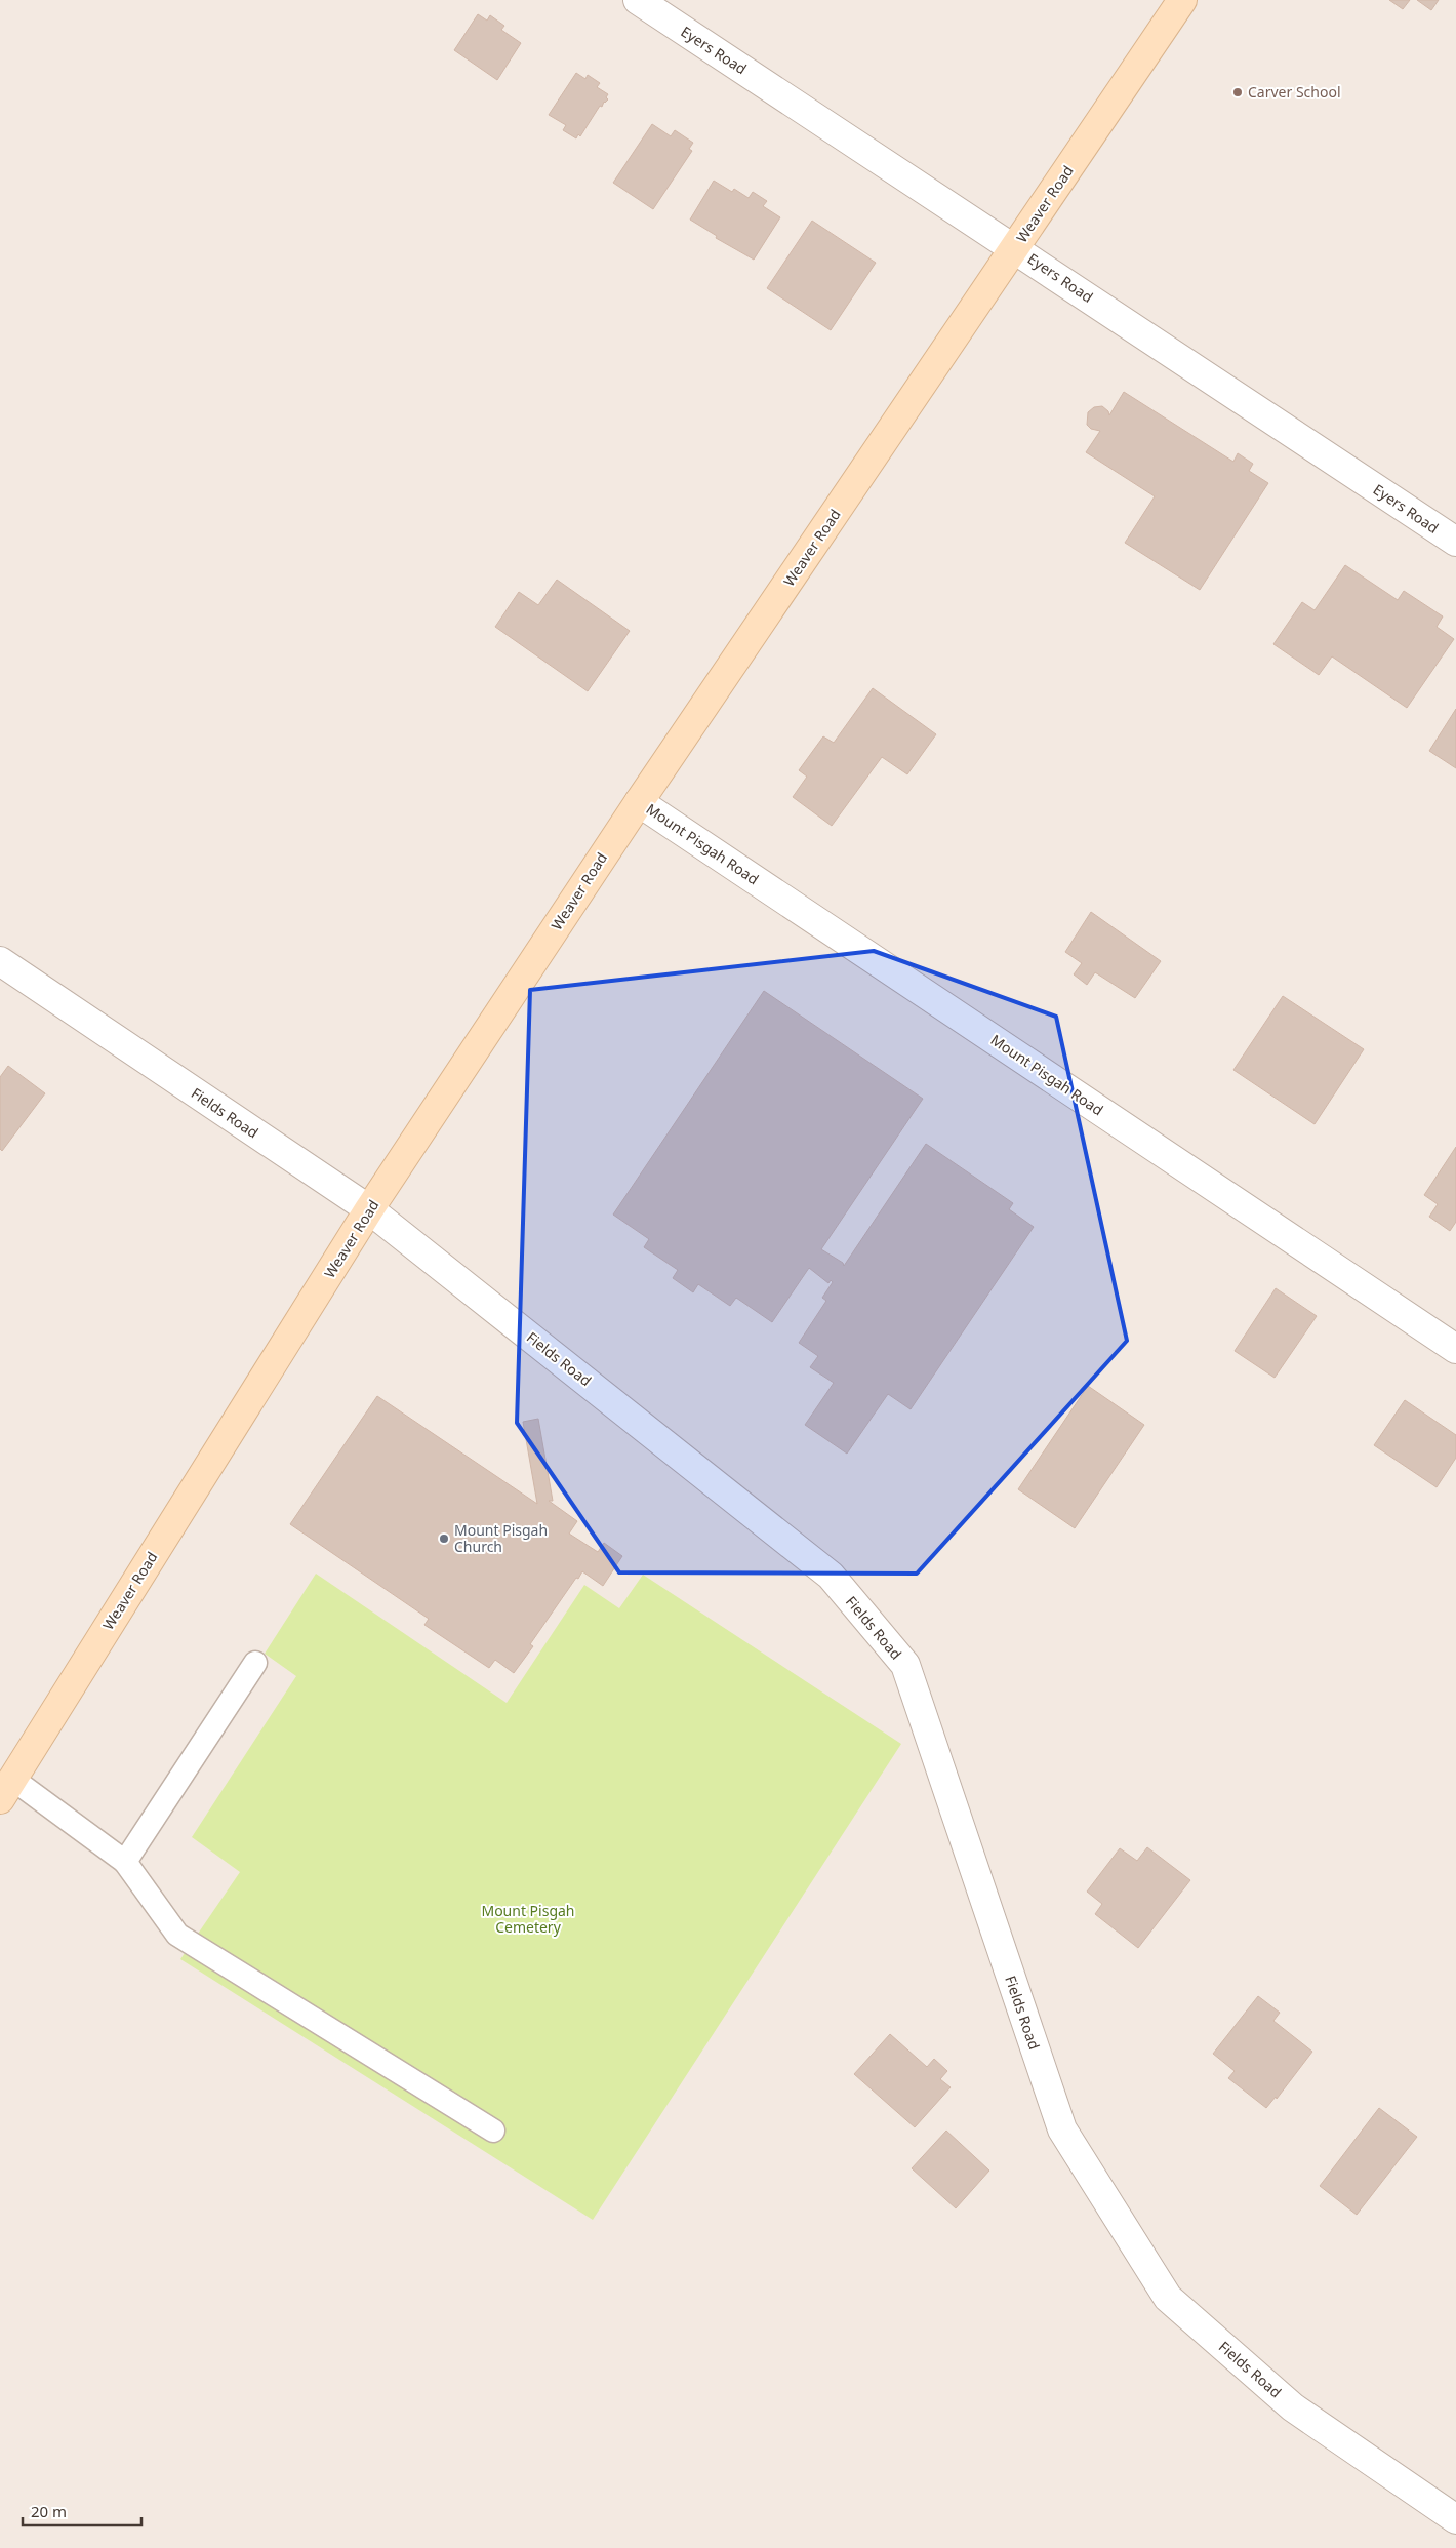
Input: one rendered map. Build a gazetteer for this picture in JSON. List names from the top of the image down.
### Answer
{
  "streets": {
    "main road": ["Weaver Road"],
    "street": ["Eyers Road", "Mount Pisgah Road", "Fields Road"]
  },
  "crossings": [
    ["Eyers Road", "Weaver Road"],
    ["Weaver Road", "Mount Pisgah Road"],
    ["Weaver Road", "Fields Road"]
  ],
  "parks": ["Mount Pisgah Cemetery"],
  "places": ["Carver School", "Mount Pisgah Church"],
  "scale_bar": "20 m"
}
